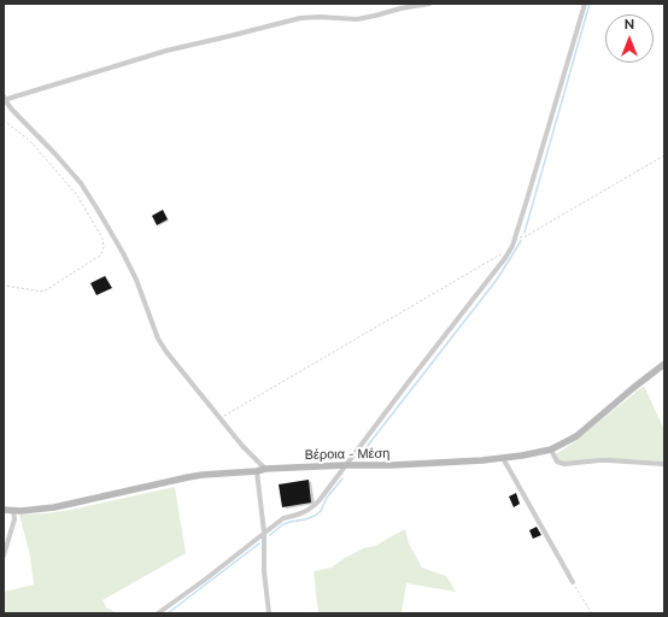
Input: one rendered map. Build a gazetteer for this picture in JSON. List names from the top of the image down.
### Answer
{
  "streets": {
    "street": ["Βέροια - Μέση"]
  },
  "north": "top"
}
